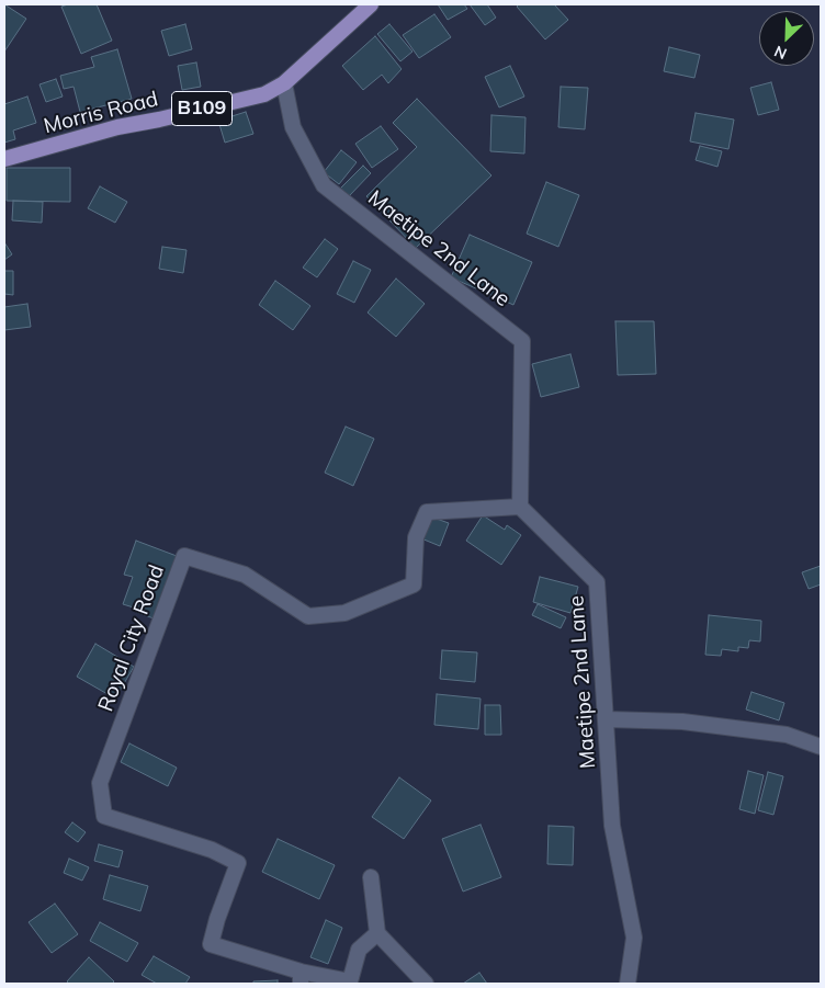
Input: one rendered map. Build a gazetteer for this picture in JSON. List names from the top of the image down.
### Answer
{
  "streets": {
    "main road": ["B109", "Morris Road"],
    "street": ["Maetipe 2nd Lane", "Royal City Road"]
  },
  "crossings": [
    ["Morris Road", "Maetipe 2nd Lane"],
    ["Maetipe 2nd Lane", "Royal City Road"]
  ],
  "north": "bottom left"
}
